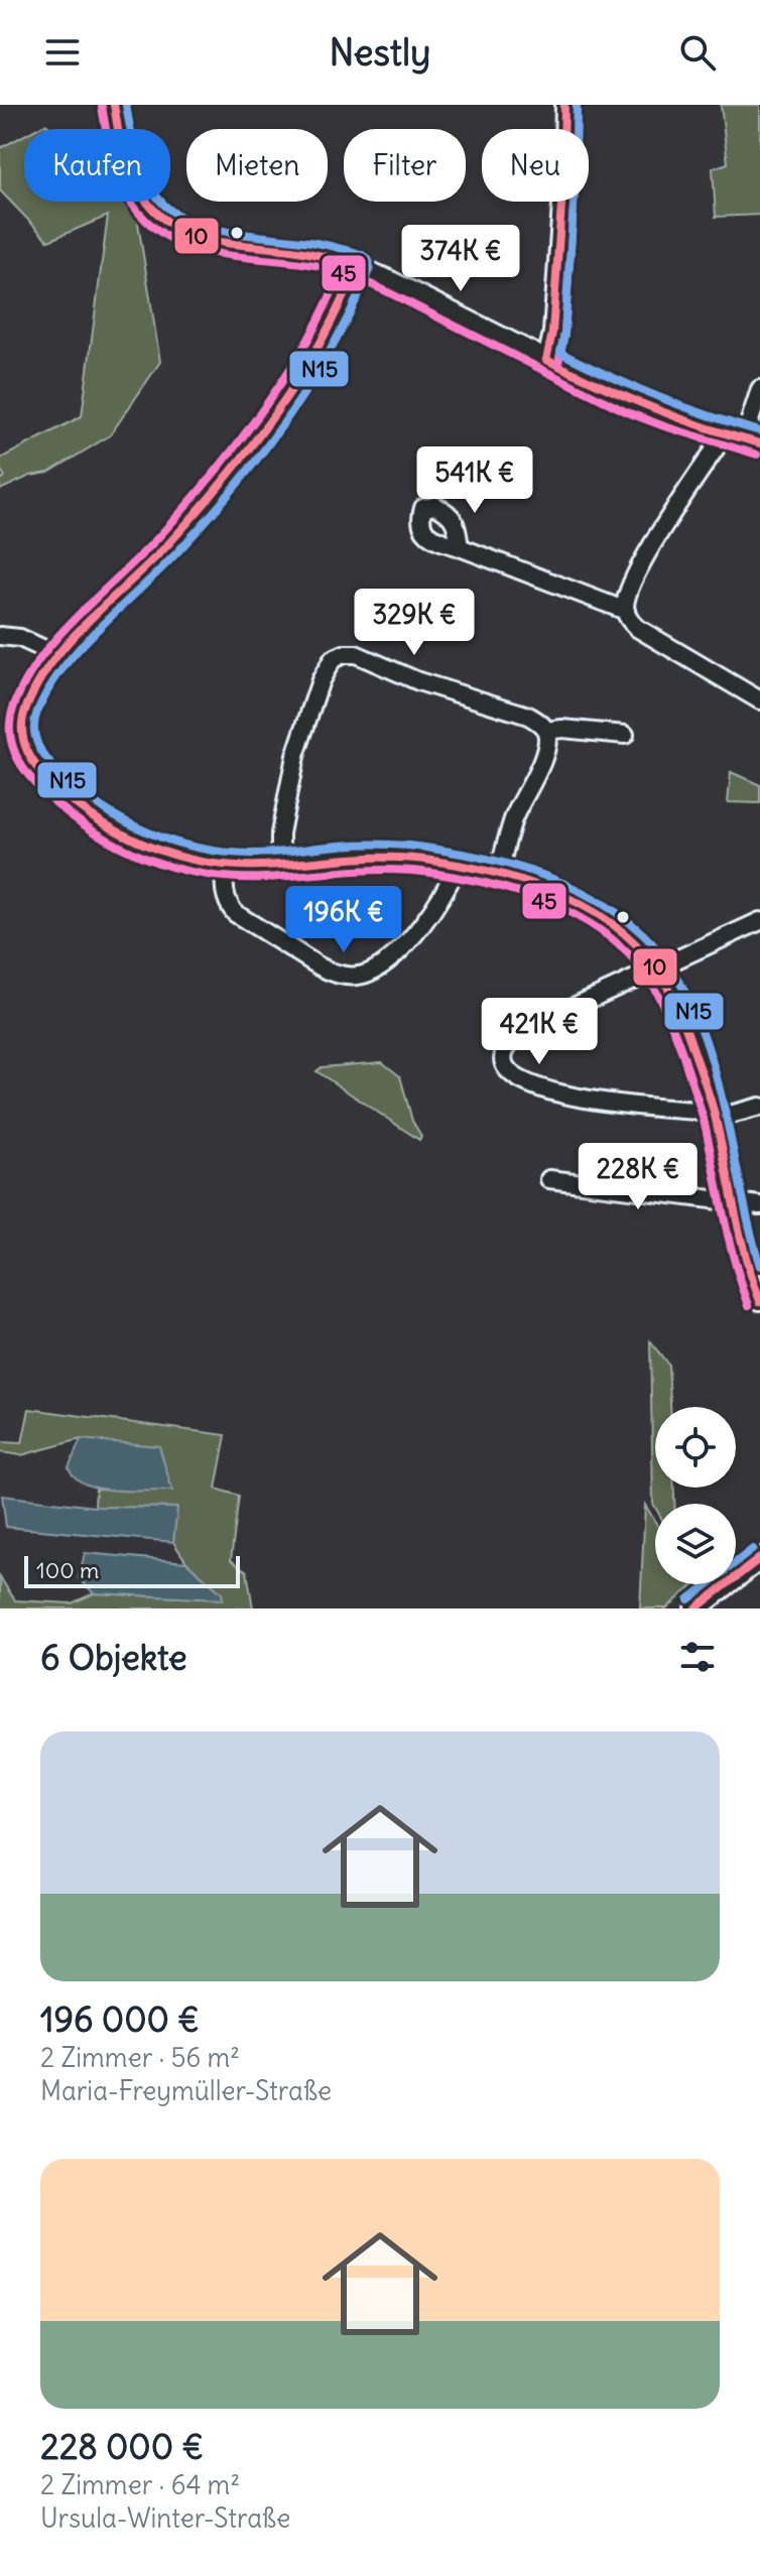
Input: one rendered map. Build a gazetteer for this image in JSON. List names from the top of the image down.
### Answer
{
  "lines": ["transit line 10", "transit line 45", "transit line N15"],
  "scale_bar": "100 m",
  "page": {
    "header": "Nestly",
    "chip": [
      "Kaufen",
      "Mieten",
      "Filter",
      "Neu"
    ],
    "price": [
      "374K €",
      "541K €",
      "329K €",
      "196K €",
      "421K €",
      "228K €"
    ],
    "scale": "100 m",
    "heading": "6 Objekte",
    "list": [
      {
        "name": "196 000 €",
        "note": "2 Zimmer · 56 m² · Maria-Freymüller-Straße"
      },
      {
        "name": "228 000 €",
        "note": "2 Zimmer · 64 m² · Ursula-Winter-Straße"
      }
    ]
  }
}
